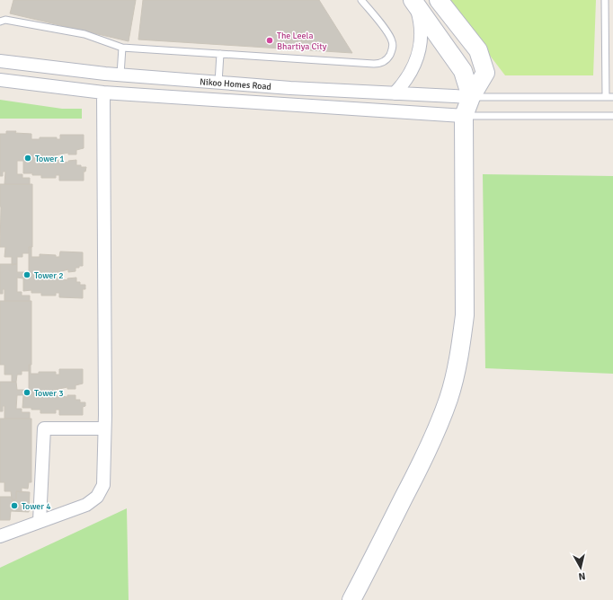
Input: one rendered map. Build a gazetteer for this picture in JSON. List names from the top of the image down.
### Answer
{
  "streets": {
    "street": ["Nikoo Homes Road"]
  },
  "places": [
    "The Leela Bhartiya City",
    "Tower 1",
    "Tower 2",
    "Tower 3",
    "Tower 4"
  ],
  "north": "bottom"
}
